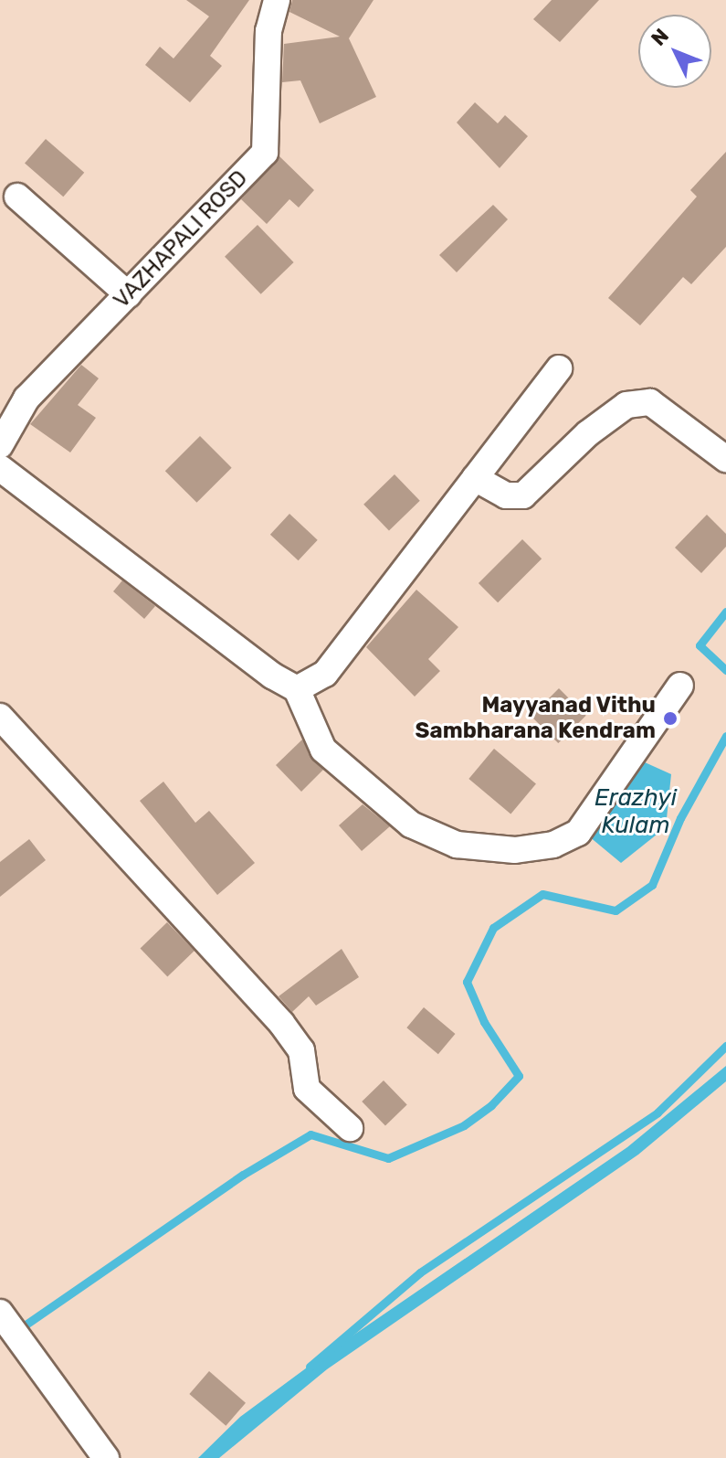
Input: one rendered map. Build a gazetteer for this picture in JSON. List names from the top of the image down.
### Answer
{
  "streets": {
    "street": ["VAZHAPALI ROSD"]
  },
  "water": ["Erazhyi Kulam"],
  "places": ["Mayyanad Vithu Sambharana Kendram"],
  "north": "top left"
}
